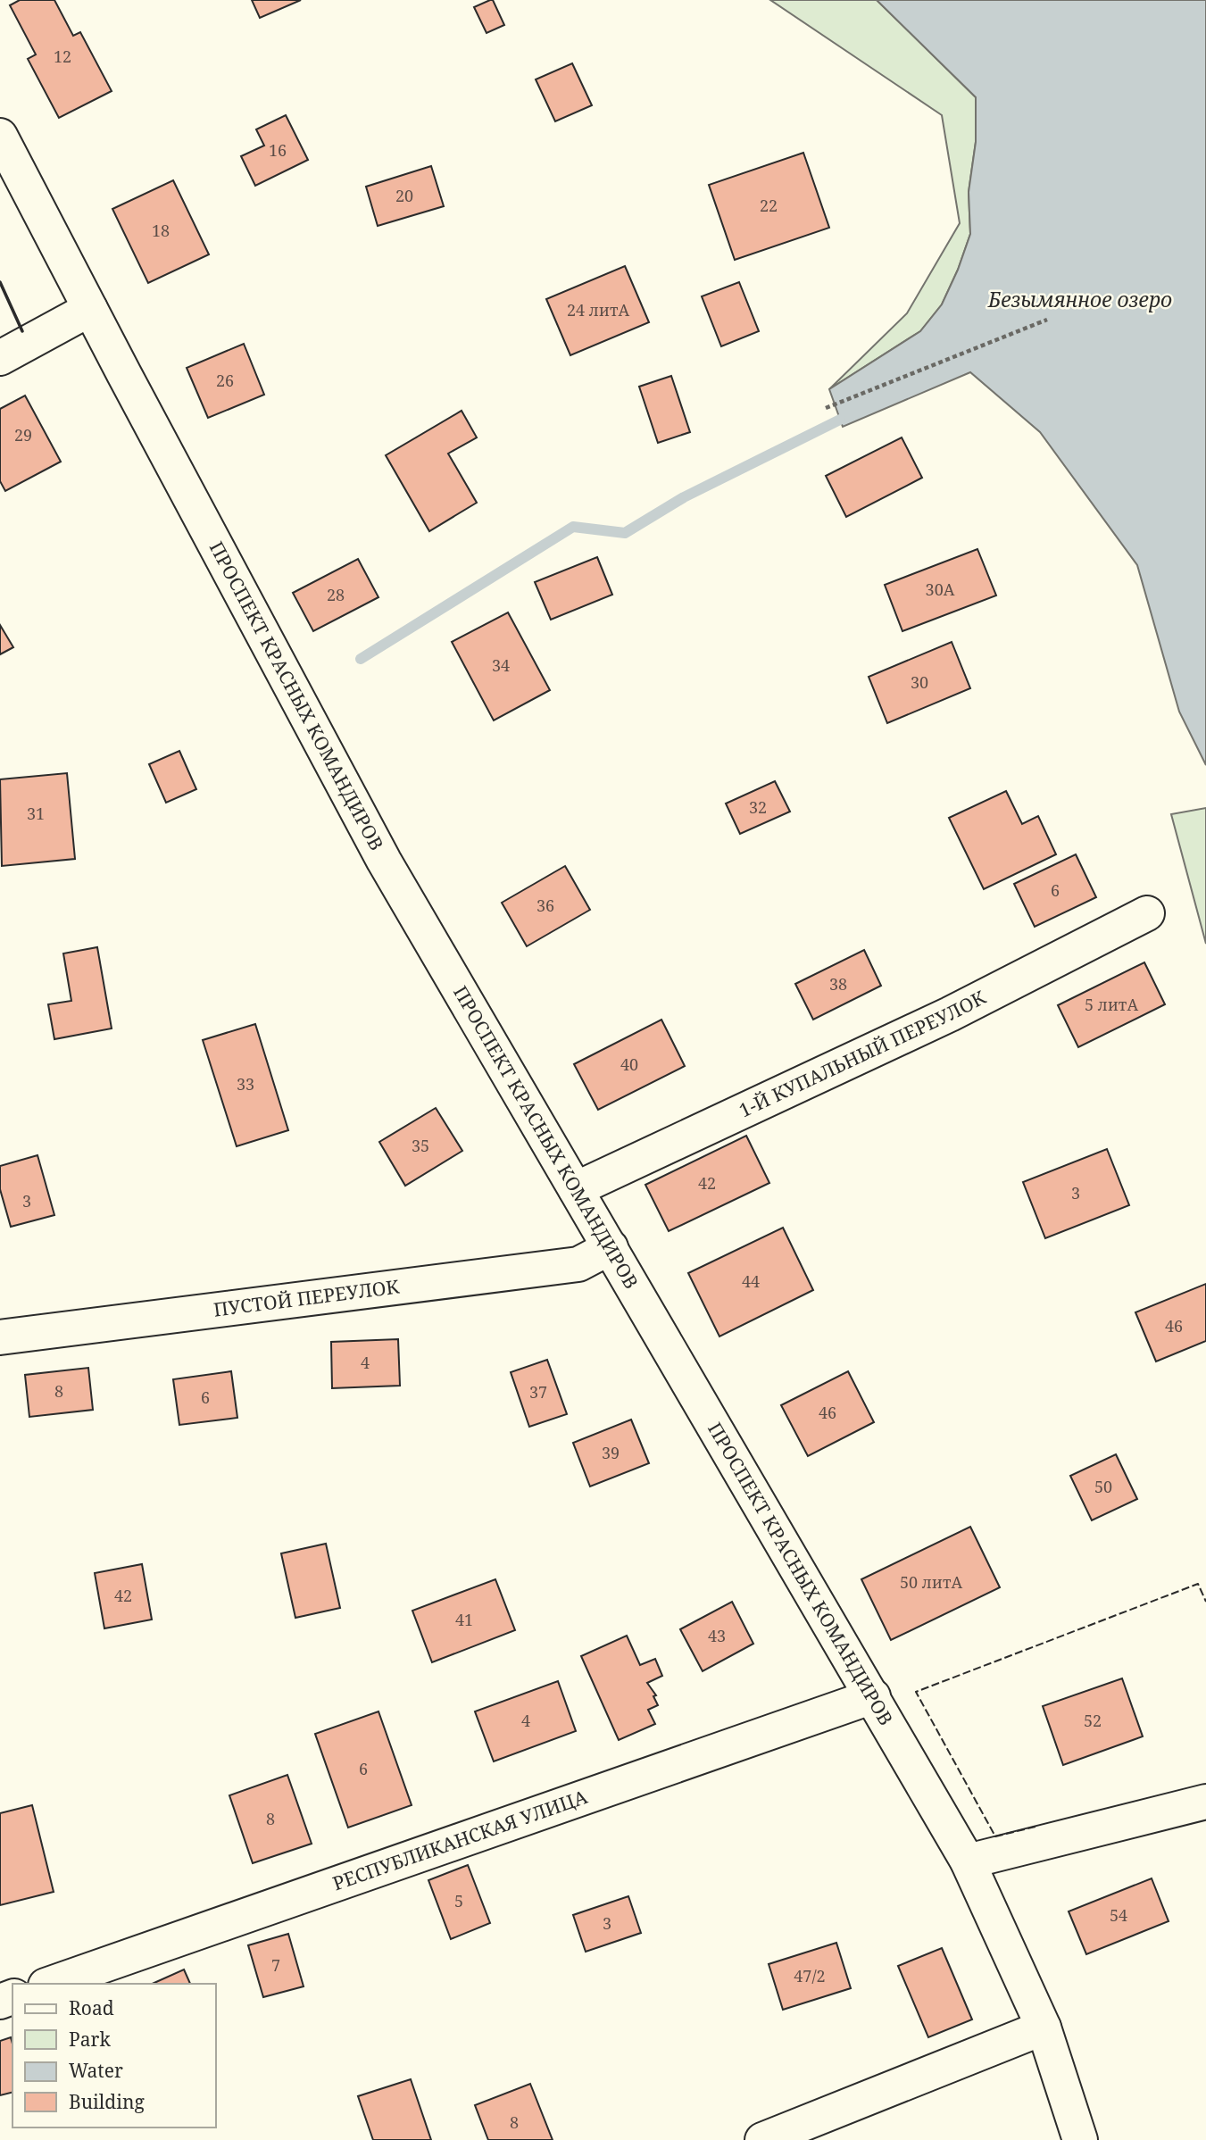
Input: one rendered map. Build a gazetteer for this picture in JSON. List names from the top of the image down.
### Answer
{
  "streets": {
    "street": [
      "ПРОСПЕКТ КРАСНЫХ КОМАНДИРОВ",
      "1-Й КУПАЛЬНЫЙ ПЕРЕУЛОК",
      "ПУСТОЙ ПЕРЕУЛОК",
      "РЕСПУБЛИКАНСКАЯ УЛИЦА"
    ]
  },
  "crossings": [
    ["ПРОСПЕКТ КРАСНЫХ КОМАНДИРОВ", "1-Й КУПАЛЬНЫЙ ПЕРЕУЛОК"],
    ["ПРОСПЕКТ КРАСНЫХ КОМАНДИРОВ", "ПУСТОЙ ПЕРЕУЛОК"],
    ["ПРОСПЕКТ КРАСНЫХ КОМАНДИРОВ", "РЕСПУБЛИКАНСКАЯ УЛИЦА"]
  ],
  "water": ["Безымянное озеро"],
  "house_numbers": [
    "12",
    "16",
    "20",
    "22",
    "18",
    "24 литА",
    "26",
    "29",
    "30А",
    "28",
    "34",
    "30",
    "32",
    "31",
    "6",
    "36",
    "38",
    "5 литА",
    "40",
    "33",
    "35",
    "42",
    "3",
    "3",
    "44",
    "46",
    "4",
    "8",
    "37",
    "6",
    "46",
    "39",
    "50",
    "50 литА",
    "42",
    "41",
    "43",
    "4",
    "52",
    "6",
    "8",
    "5",
    "54",
    "3",
    "7",
    "47/2",
    "8"
  ],
  "legend": [
    "Road",
    "Park",
    "Water",
    "Building"
  ]
}
